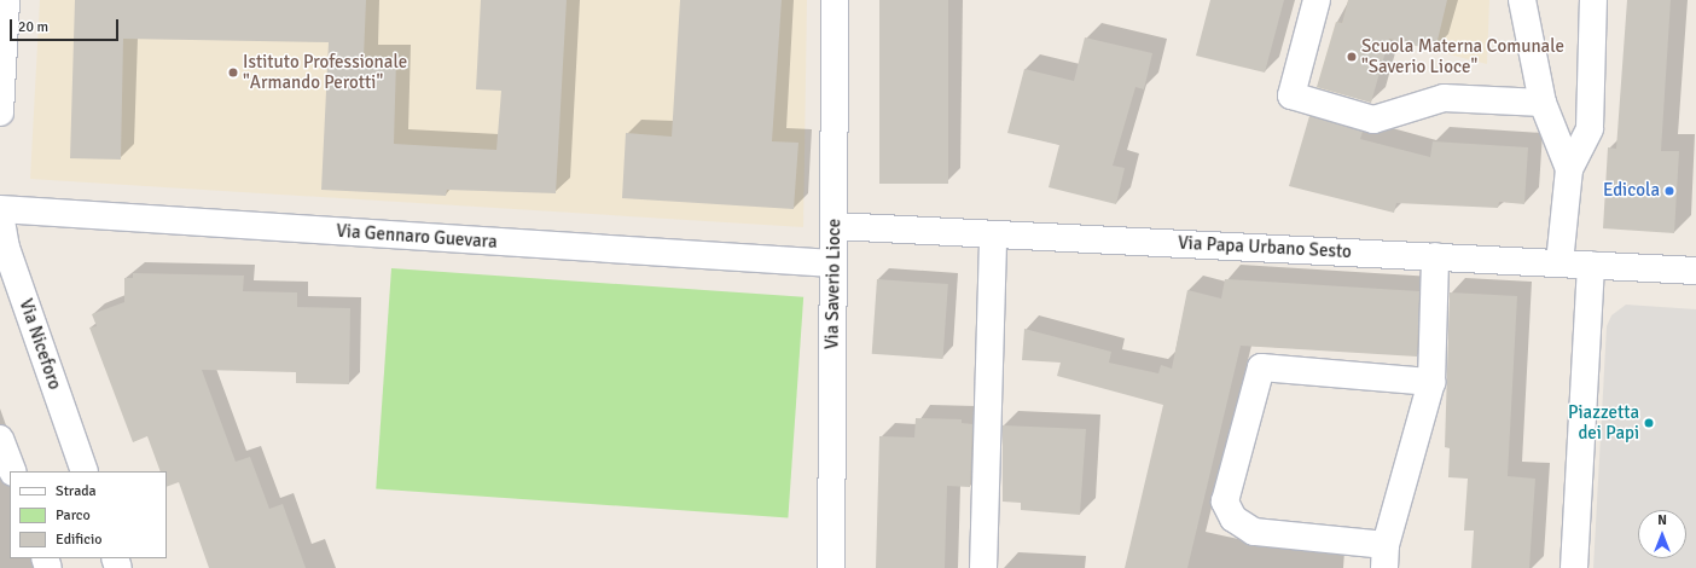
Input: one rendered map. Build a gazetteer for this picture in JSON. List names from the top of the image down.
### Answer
{
  "streets": {
    "street": [
      "Via Gennaro Guevara",
      "Via Papa Urbano Sesto",
      "Via Saverio Lioce",
      "Via Niceforo"
    ]
  },
  "crossings": [
    ["Via Gennaro Guevara", "Via Saverio Lioce"],
    ["Via Papa Urbano Sesto", "Via Saverio Lioce"]
  ],
  "places": [
    "Scuola Materna Comunale \"Saverio Lioce\"",
    "Istituto Professionale \"Armando Perotti\"",
    "Edicola",
    "Piazzetta dei Papi"
  ],
  "legend": ["Strada", "Parco", "Edificio"],
  "scale_bar": "20 m",
  "north": "top"
}
